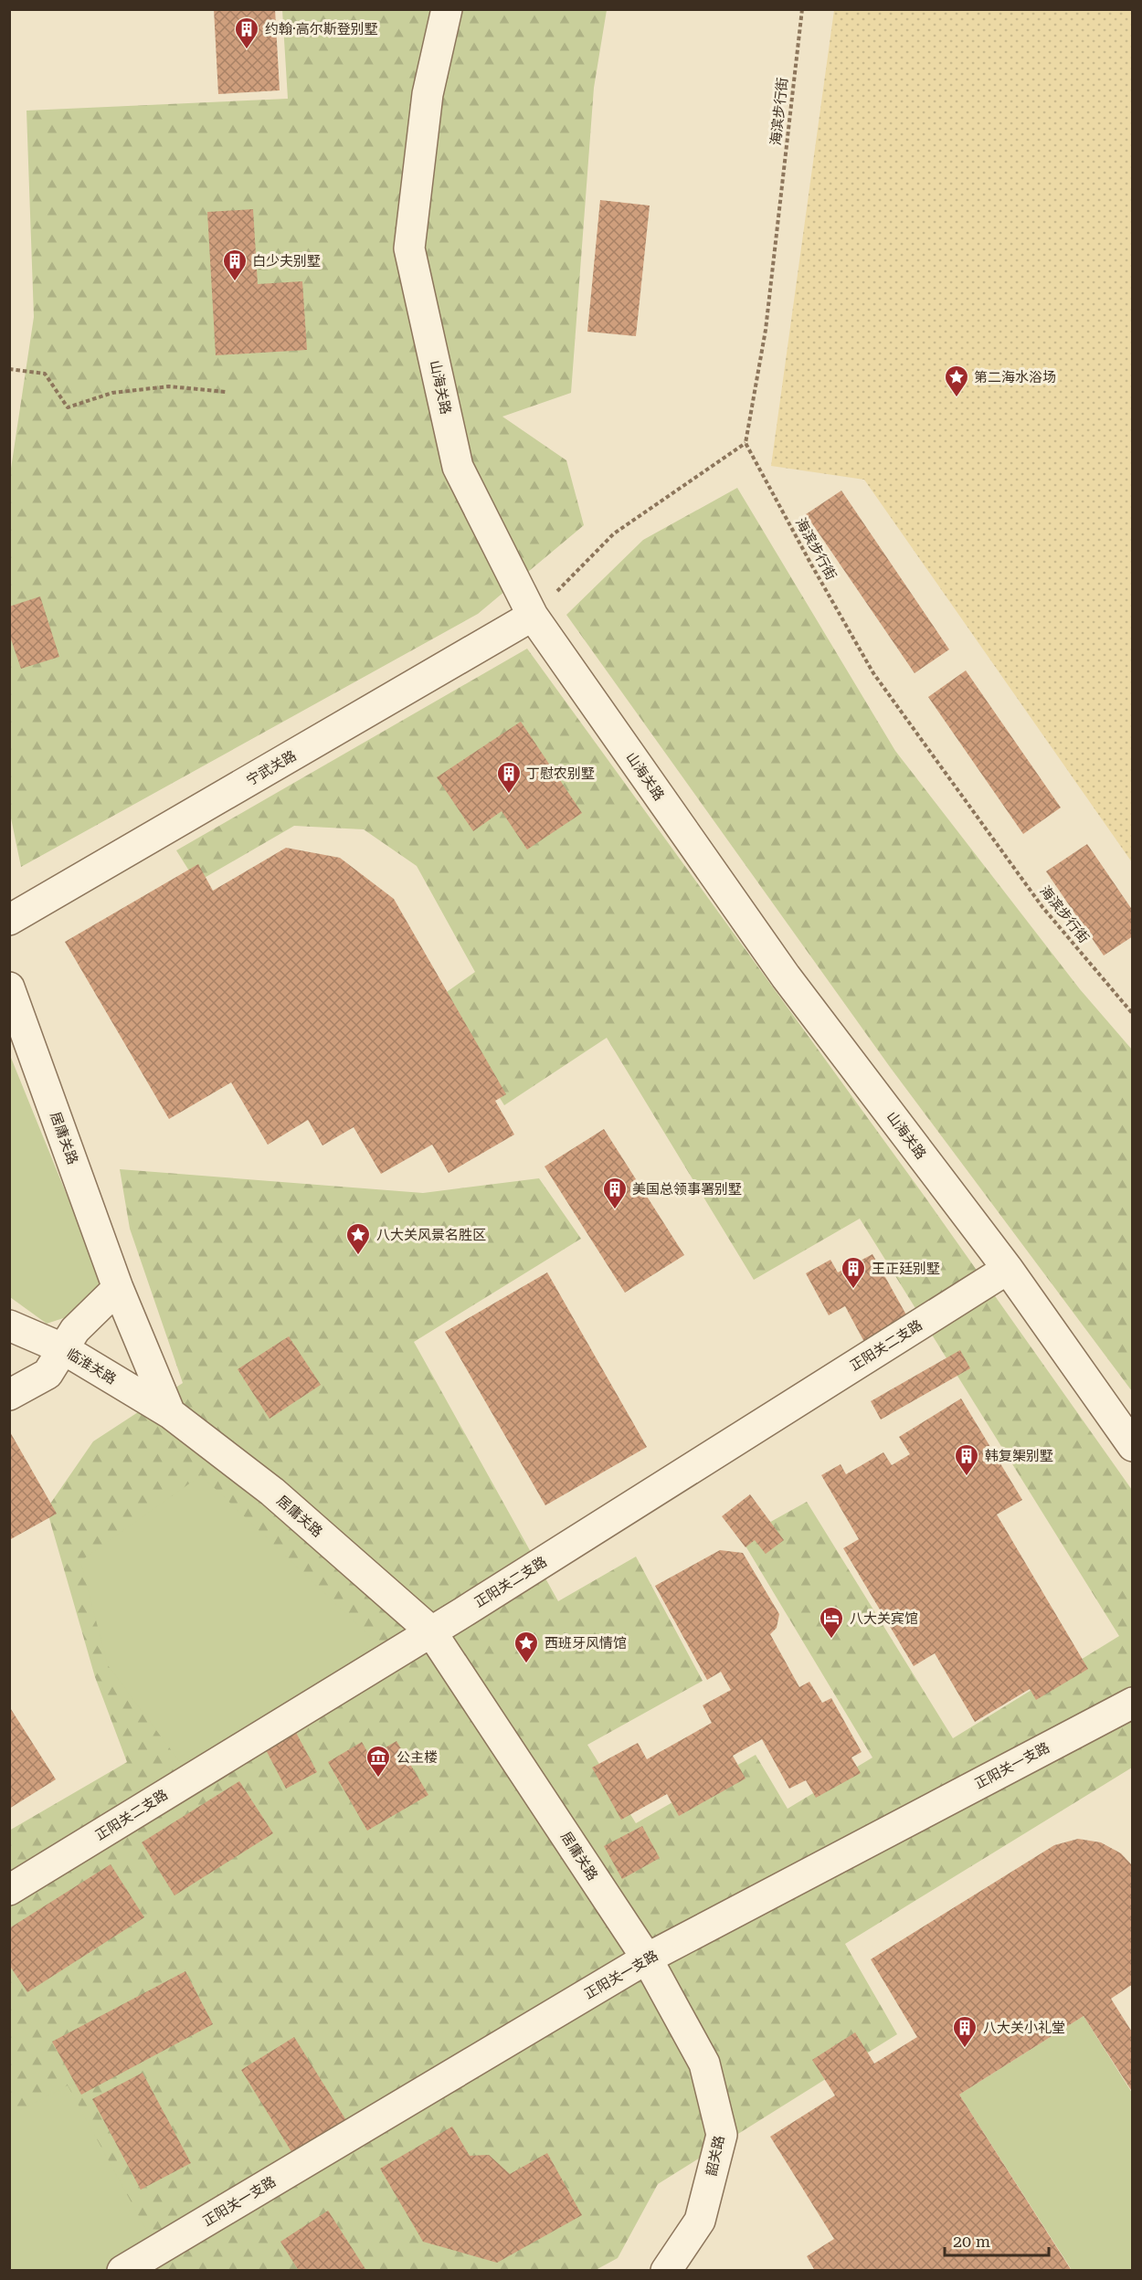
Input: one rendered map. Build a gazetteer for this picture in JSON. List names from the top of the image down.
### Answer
{
  "streets": {
    "street": [
      "山海关路",
      "宁武关路",
      "居庸关路",
      "正阳关二支路",
      "临淮关路",
      "正阳关一支路",
      "韶关路"
    ],
    "path": ["海滨步行街"]
  },
  "crossings": [
    ["山海关路", "宁武关路"],
    ["山海关路", "正阳关二支路"],
    ["居庸关路", "正阳关二支路"],
    ["居庸关路", "临淮关路"],
    ["居庸关路", "正阳关一支路"],
    ["居庸关路", "韶关路"]
  ],
  "places": {
    "building": [
      "约翰·高尔斯登别墅",
      "白少夫别墅",
      "丁慰农别墅",
      "美国总领事署别墅",
      "王正廷别墅",
      "韩复榘别墅",
      "八大关小礼堂"
    ],
    "place": ["第二海水浴场", "八大关风景名胜区", "西班牙风情馆"],
    "hotel": ["八大关宾馆"],
    "museum": ["公主楼"]
  },
  "scale_bar": "20 m"
}
